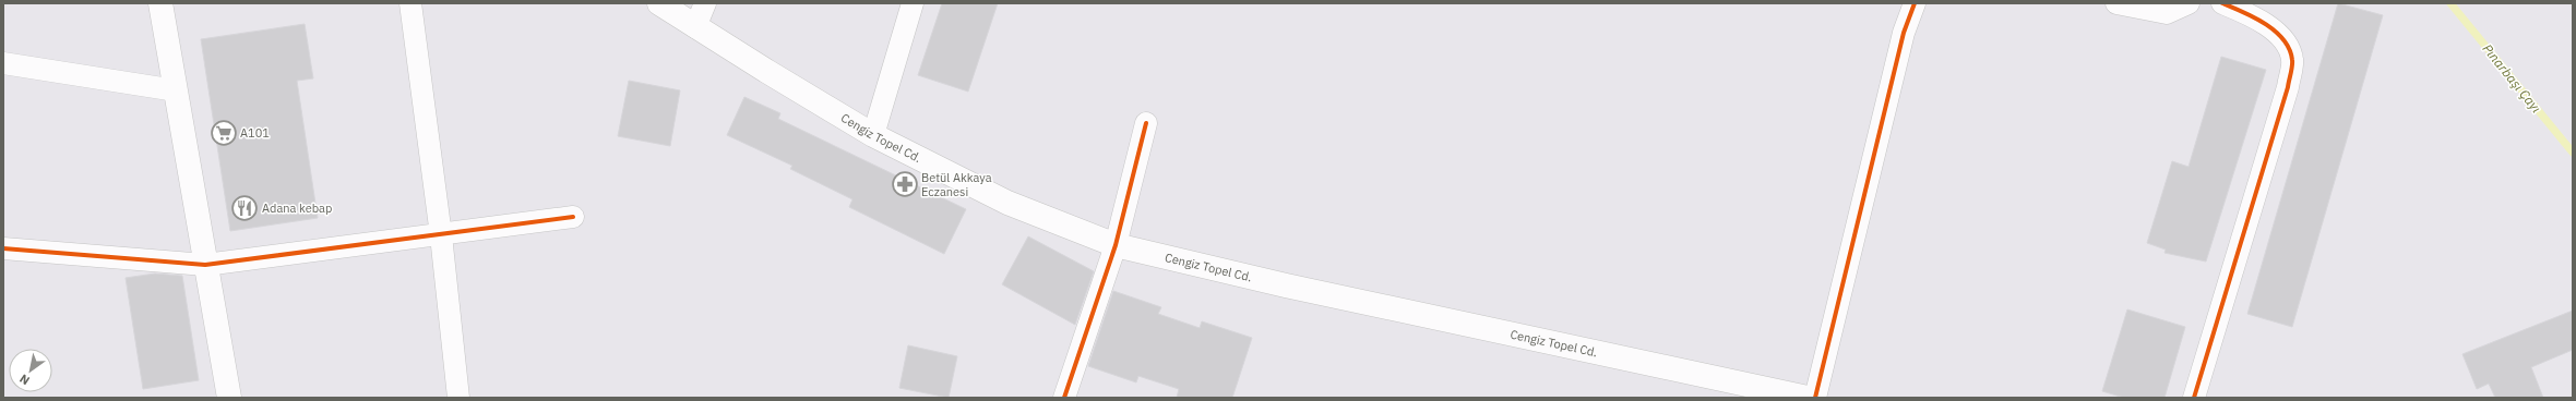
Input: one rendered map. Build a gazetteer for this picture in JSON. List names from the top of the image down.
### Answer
{
  "streets": {
    "main road": ["Cengiz Topel Cd."]
  },
  "water": ["Pınarbaşı Çayı"],
  "places": {
    "supermarket": ["A101"],
    "pharmacy": ["Betül Akkaya Eczanesi"],
    "restaurant": ["Adana kebap"]
  },
  "north": "bottom left"
}
